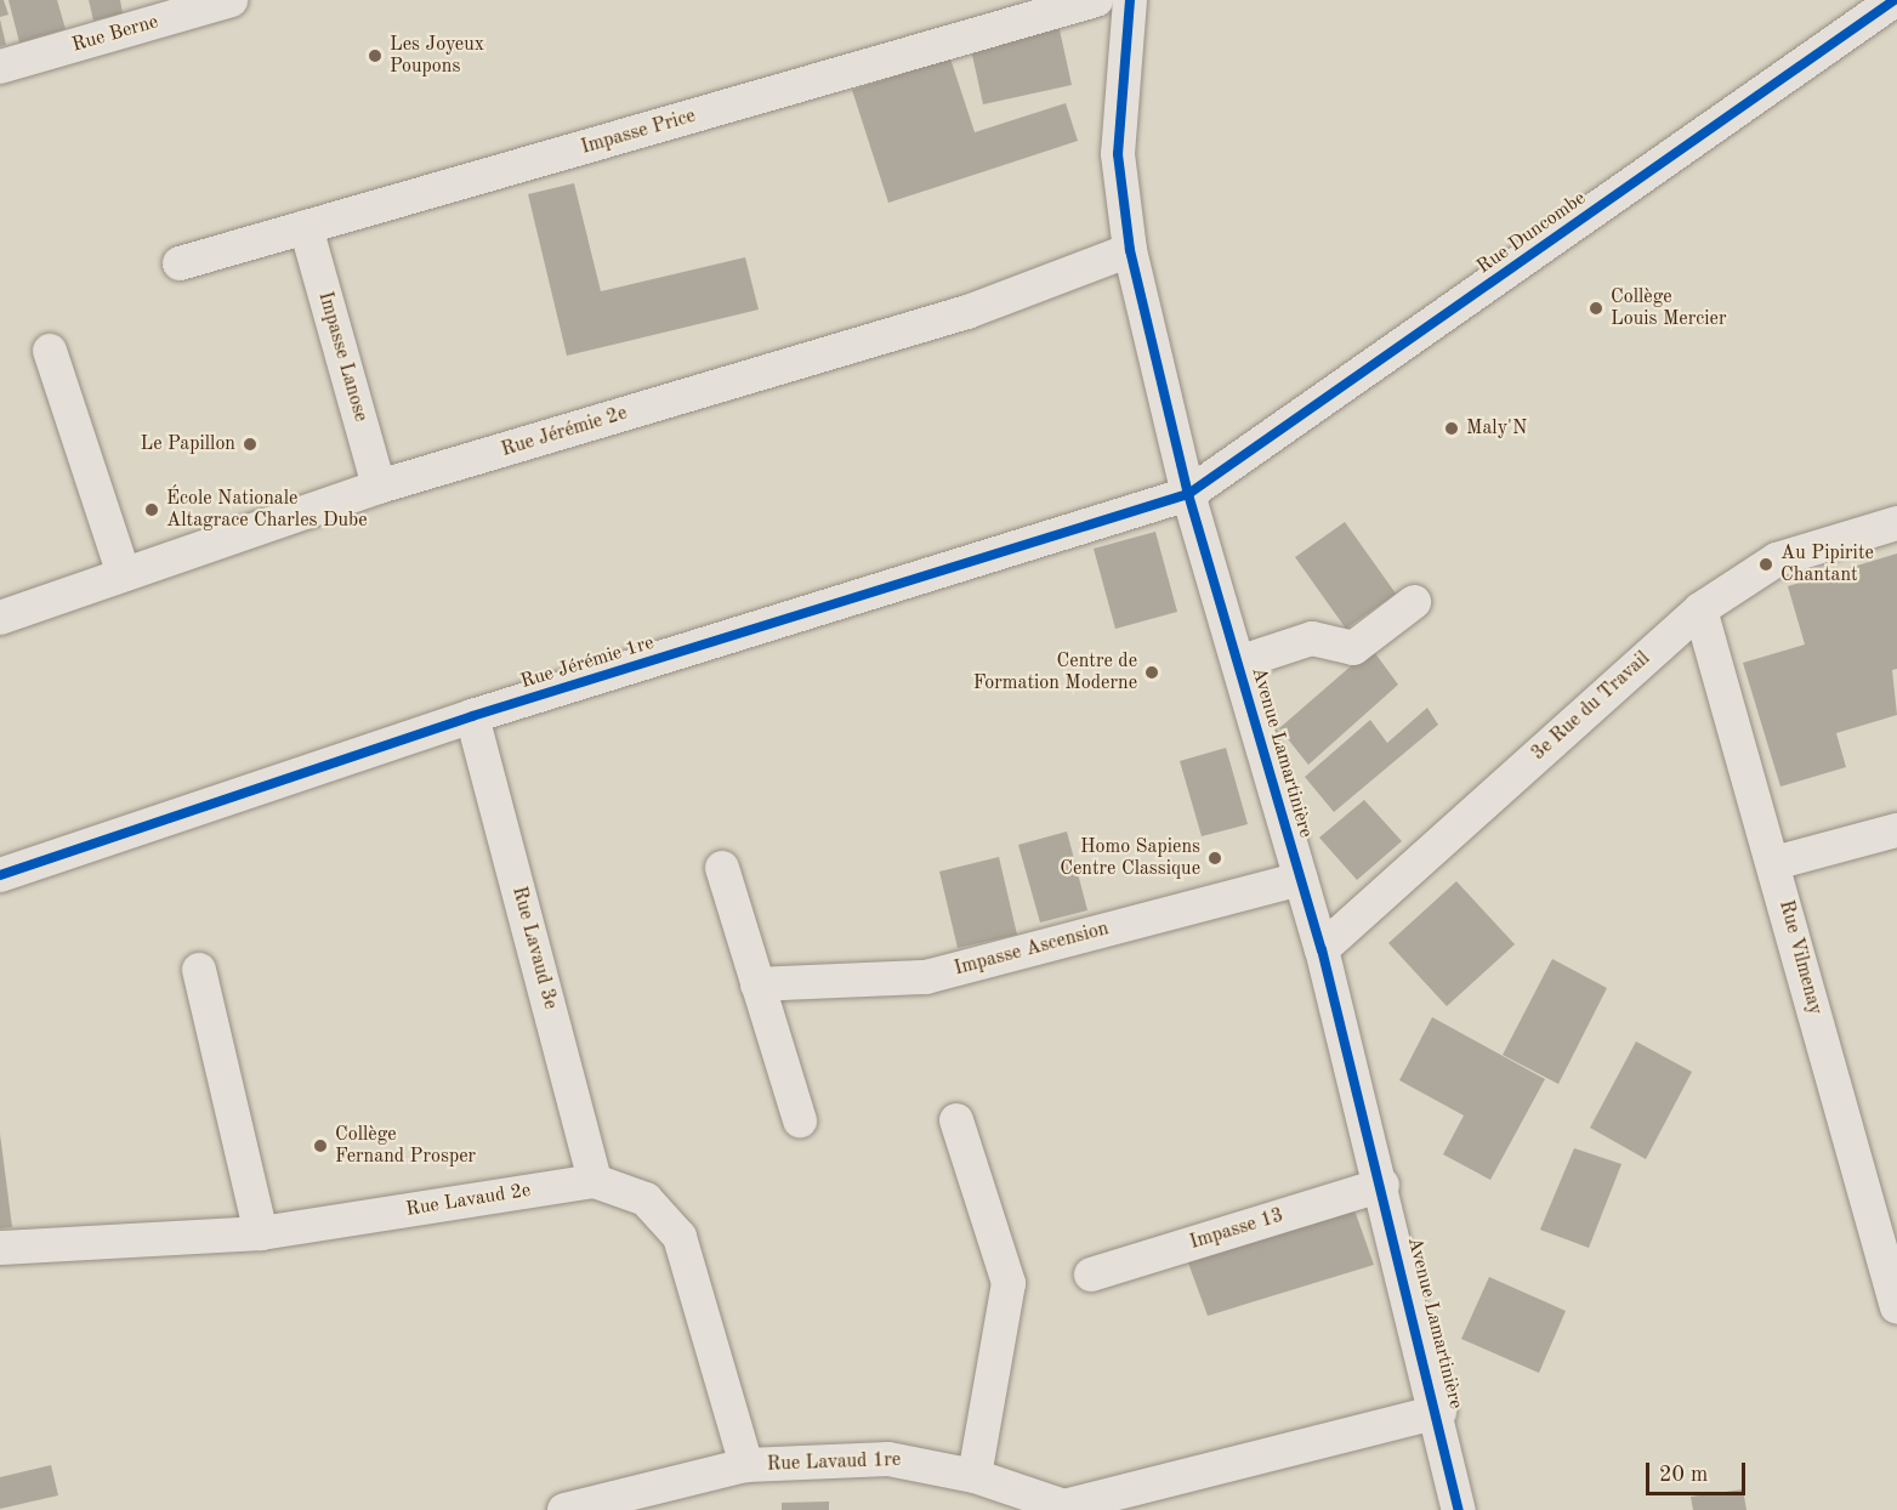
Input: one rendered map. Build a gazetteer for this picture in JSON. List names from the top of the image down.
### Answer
{
  "streets": {
    "street": [
      "Rue Berne",
      "Impasse Price",
      "Rue Duncombe",
      "Impasse Lanose",
      "Rue Jérémie 2e",
      "Rue Jérémie 1re",
      "3e Rue du Travail",
      "Avenue Lamartinière",
      "Rue Lavaud 3e",
      "Impasse Ascension",
      "Rue Vilmenay",
      "Rue Lavaud 2e",
      "Impasse 13",
      "Rue Lavaud 1re"
    ]
  },
  "crossings": [
    ["Impasse Price", "Impasse Lanose"],
    ["Rue Duncombe", "Rue Jérémie 1re"],
    ["Rue Duncombe", "Avenue Lamartinière"],
    ["Impasse Lanose", "Rue Jérémie 2e"],
    ["Rue Jérémie 2e", "Avenue Lamartinière"],
    ["Rue Jérémie 1re", "Avenue Lamartinière"],
    ["Rue Jérémie 1re", "Rue Lavaud 3e"],
    ["3e Rue du Travail", "Avenue Lamartinière"],
    ["3e Rue du Travail", "Rue Vilmenay"],
    ["Avenue Lamartinière", "Impasse Ascension"],
    ["Avenue Lamartinière", "Impasse 13"],
    ["Avenue Lamartinière", "Rue Lavaud 1re"],
    ["Rue Lavaud 3e", "Rue Lavaud 2e"],
    ["Rue Lavaud 2e", "Rue Lavaud 1re"]
  ],
  "places": [
    "Les Joyeux Poupons",
    "Collège Louis Mercier",
    "Maly'N",
    "Le Papillon",
    "École Nationale Altagrace Charles Dube",
    "Au Pipirite Chantant",
    "Centre de Formation Moderne",
    "Homo Sapiens Centre Classique",
    "Collège Fernand Prosper"
  ],
  "scale_bar": "20 m"
}
